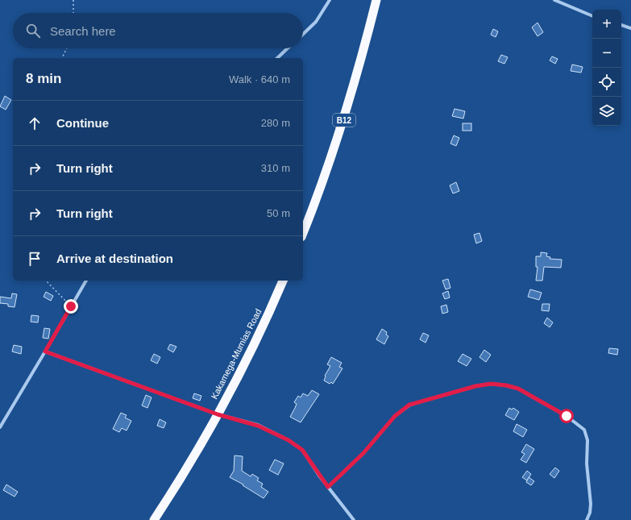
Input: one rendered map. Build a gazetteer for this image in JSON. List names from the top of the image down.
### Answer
{
  "streets": {
    "highway": ["B12", "Kakamega-Mumias Road"]
  },
  "page": {
    "map_buttons": ["+", "−"],
    "search": "Search here",
    "heading": ["8 min", "Walk · 640 m"],
    "list": [
      ["Continue", "280 m"],
      ["Turn right", "310 m"],
      ["Turn right", "50 m"],
      "Arrive at destination"
    ]
  }
}
